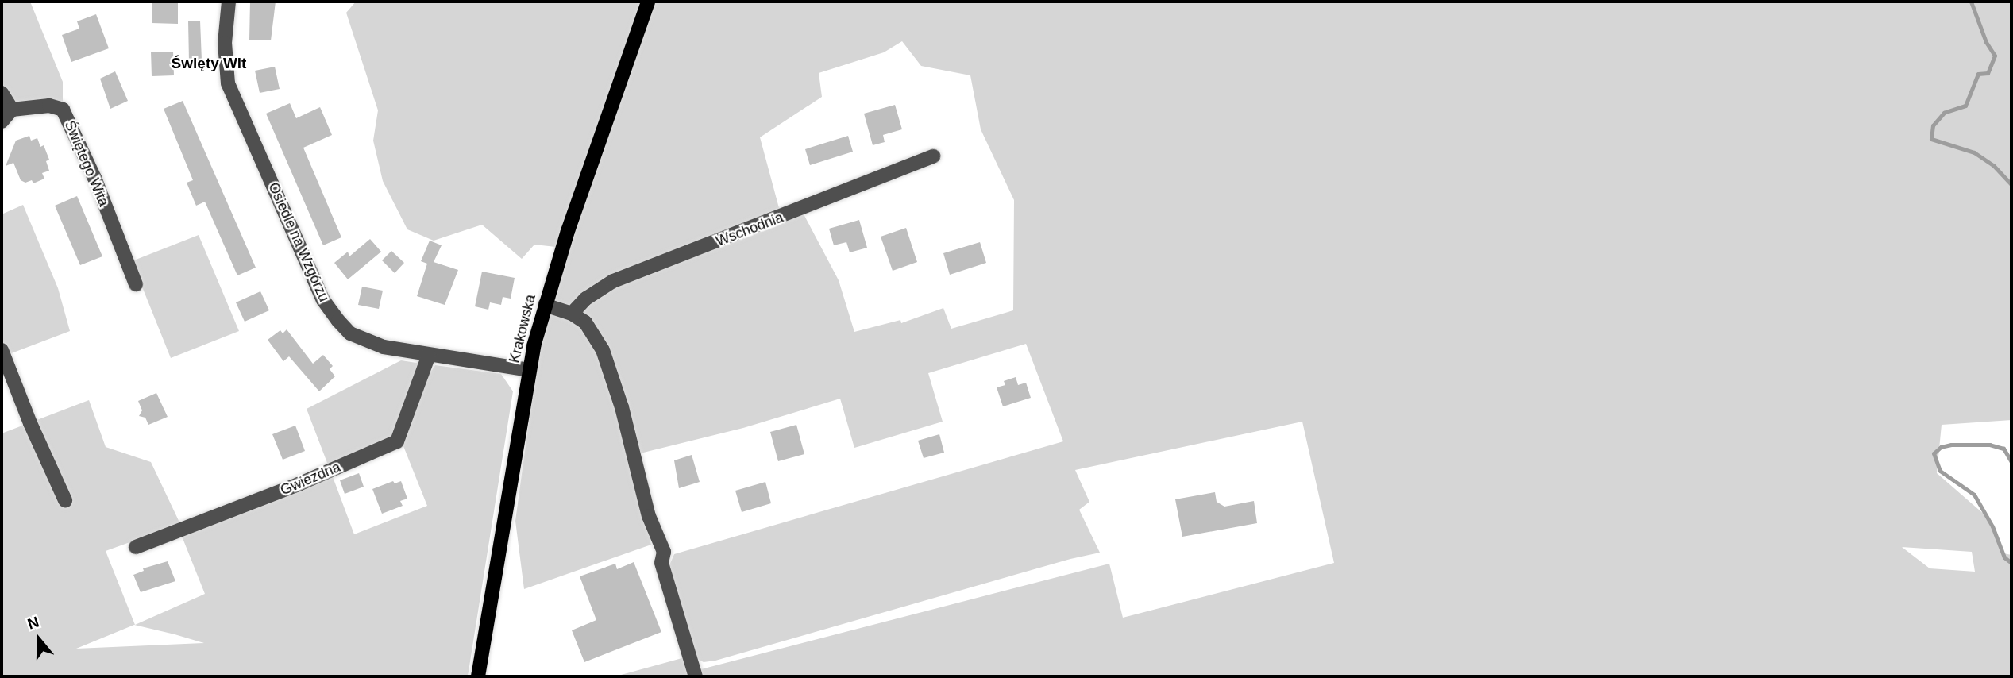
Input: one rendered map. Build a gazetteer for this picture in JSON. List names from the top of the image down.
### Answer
{
  "streets": {
    "main road": ["Krakowska"],
    "street": [
      "Świętego Wita",
      "Wschodnia",
      "Osiedle na Wzgórzu",
      "Gwiezdna"
    ]
  },
  "crossings": [
    ["Osiedle na Wzgórzu", "Krakowska"],
    ["Osiedle na Wzgórzu", "Gwiezdna"]
  ],
  "districts": ["Święty Wit"],
  "north": "top"
}
